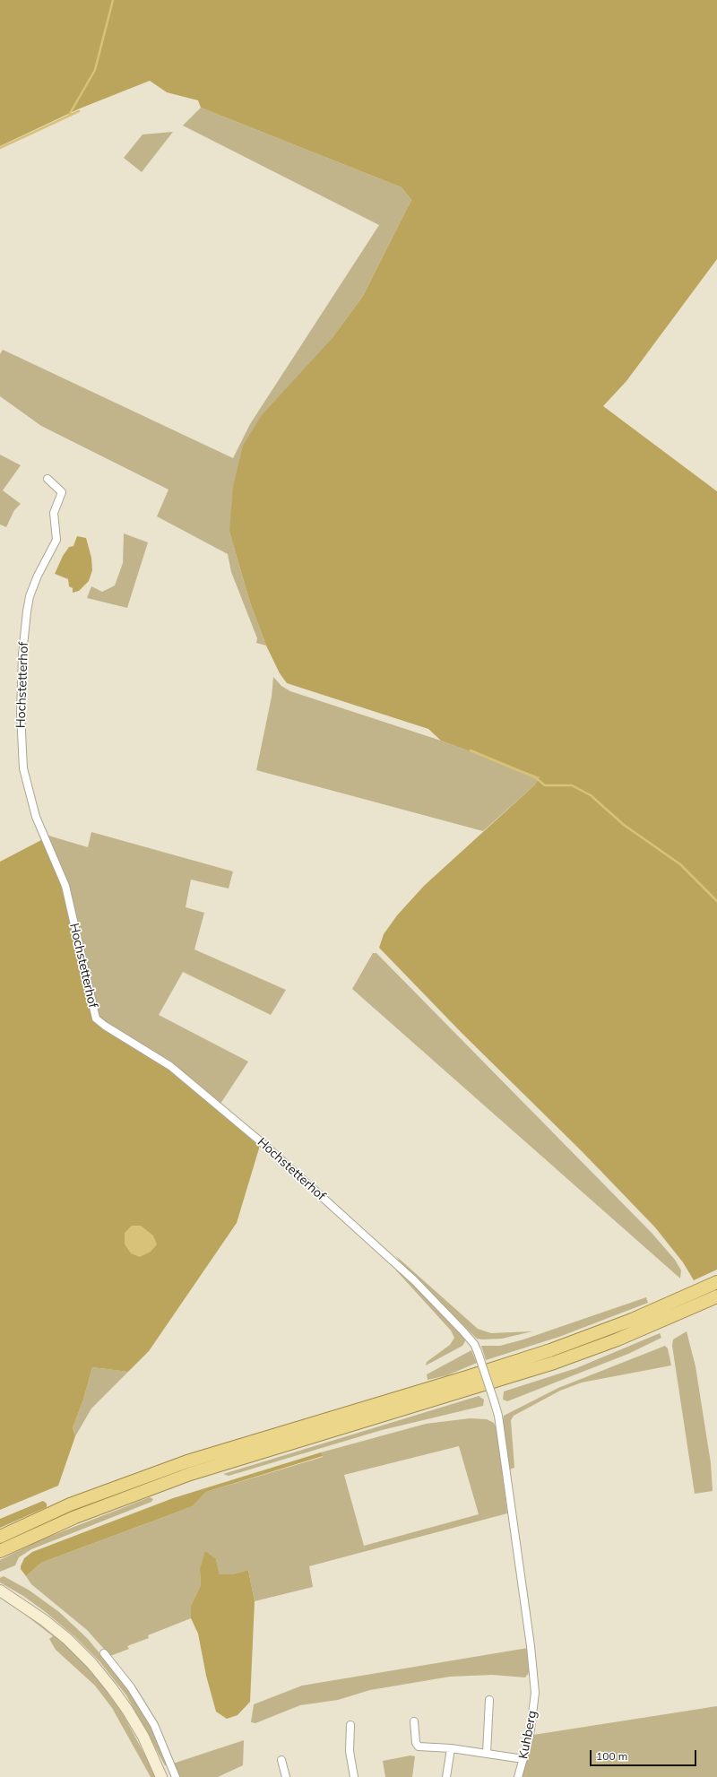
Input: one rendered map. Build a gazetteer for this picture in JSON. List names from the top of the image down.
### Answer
{
  "streets": {
    "street": ["Hochstetterhof", "Kuhberg"]
  },
  "crossings": [
    ["Hochstetterhof", "Kuhberg"]
  ],
  "scale_bar": "100 m"
}
